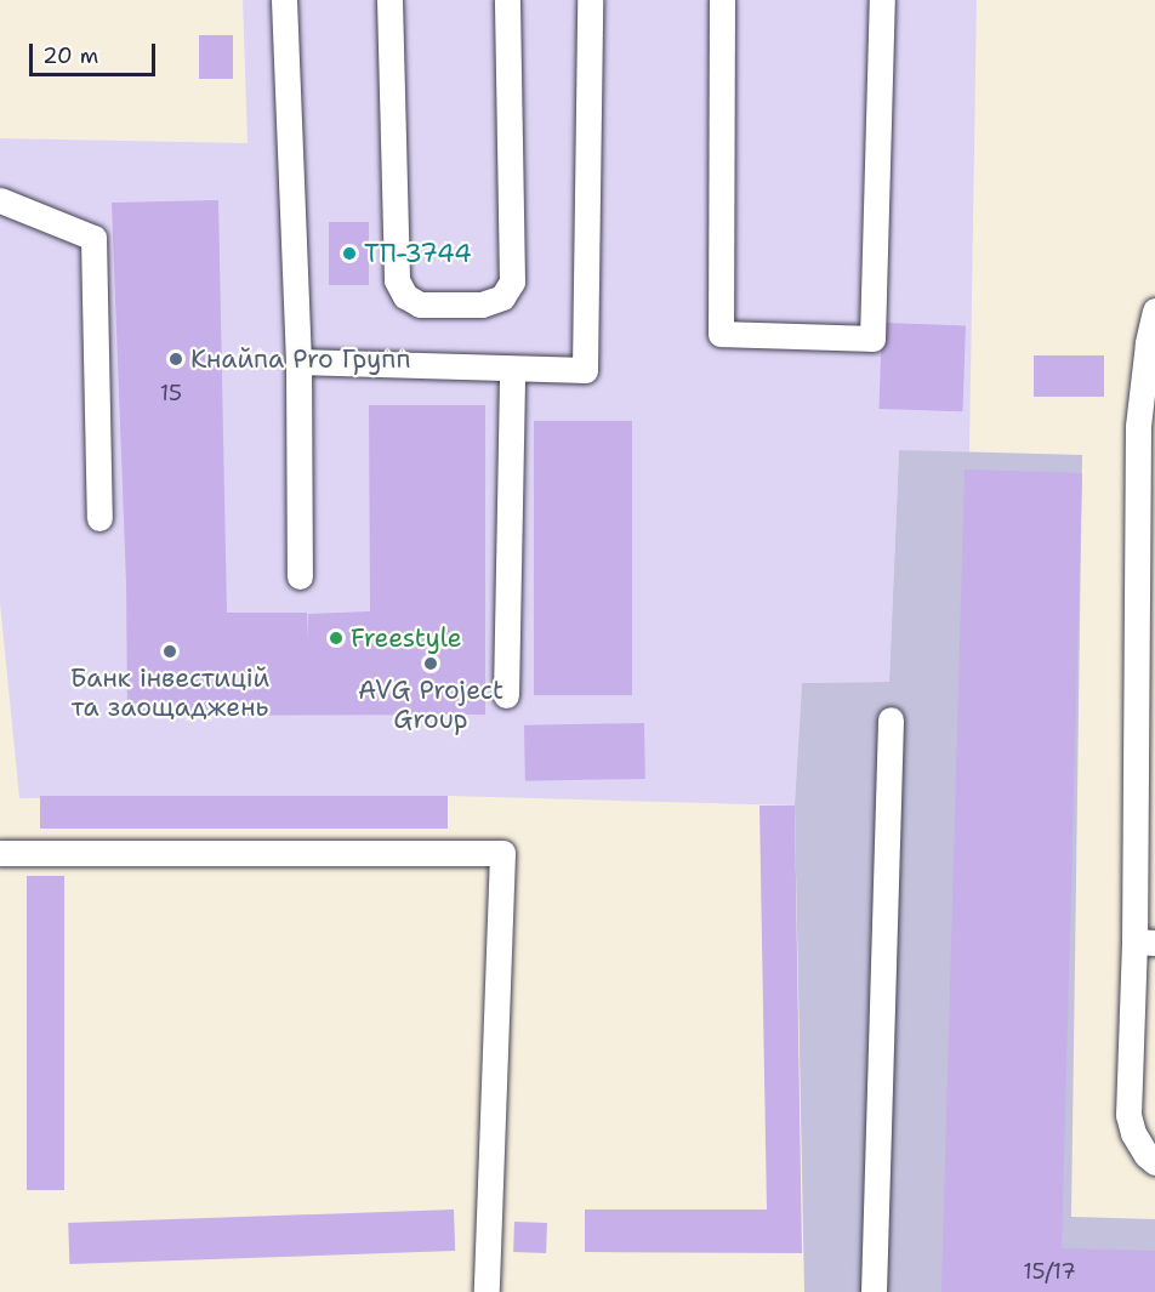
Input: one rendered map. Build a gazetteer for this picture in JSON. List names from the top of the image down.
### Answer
{
  "places": [
    "ТП-3744",
    "Кнайпа Pro Групп",
    "Freestyle",
    "Банк інвестицій та заощаджень",
    "AVG Project Group"
  ],
  "house_numbers": ["15", "15/17"],
  "scale_bar": "20 m"
}
